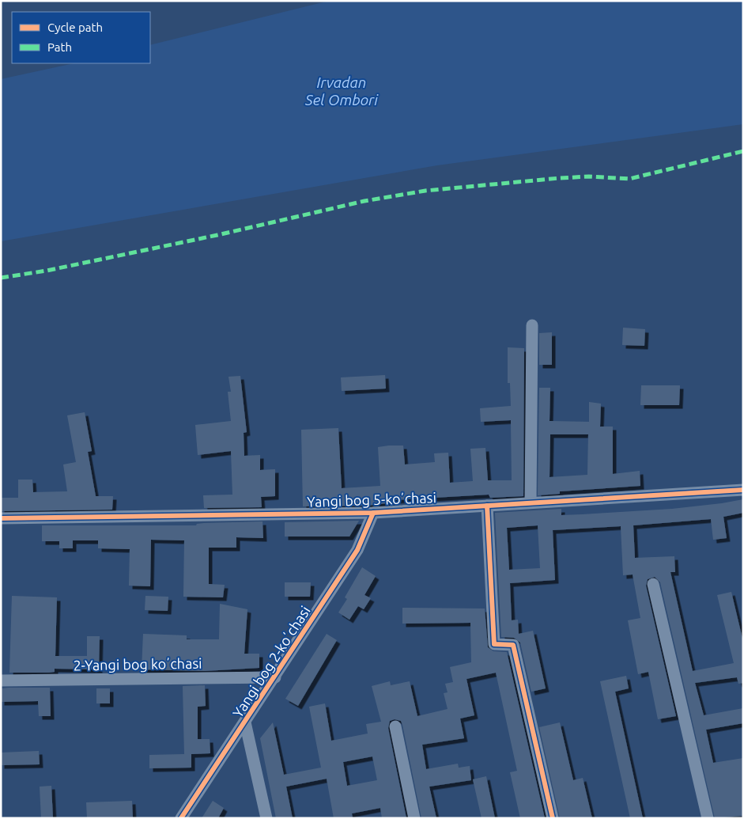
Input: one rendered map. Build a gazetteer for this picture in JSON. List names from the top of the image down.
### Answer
{
  "streets": {
    "street": ["Yangi bog 5-koʼchasi", "Yangi bog 2-koʼchasi", "2-Yangi bog koʼchasi"]
  },
  "crossings": [
    ["Yangi bog 5-koʼchasi", "Yangi bog 2-koʼchasi"],
    ["Yangi bog 2-koʼchasi", "2-Yangi bog koʼchasi"]
  ],
  "water": ["Irvadan Sel Ombori"],
  "legend": ["Cycle path", "Path"]
}
